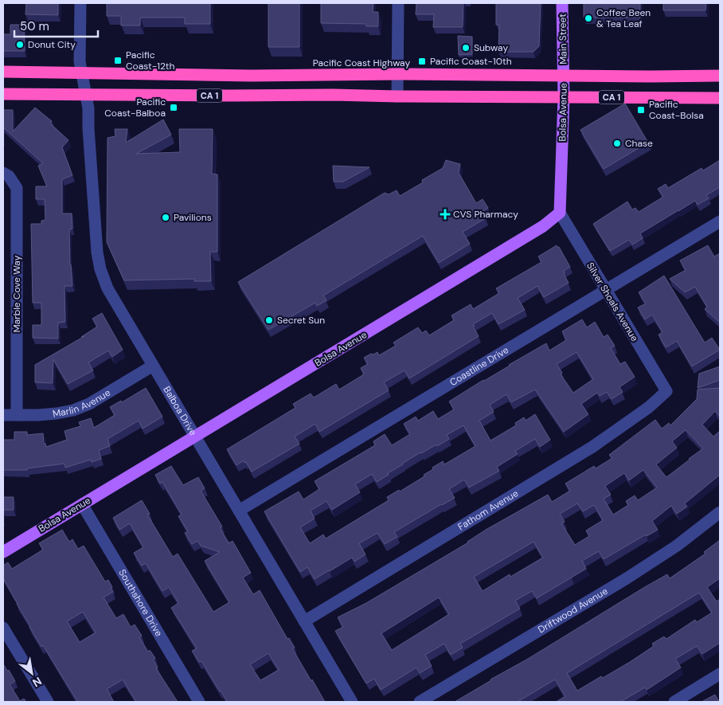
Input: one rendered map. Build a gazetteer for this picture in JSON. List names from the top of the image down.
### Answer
{
  "streets": {
    "highway": ["Pacific Coast Highway", "CA 1"],
    "main road": ["Main Street", "Bolsa Avenue"],
    "street": [
      "Marble Cove Way",
      "Silver Shoals Avenue",
      "Coastline Drive",
      "Marlin Avenue",
      "Balboa Drive",
      "Fathom Avenue",
      "Southshore Drive",
      "Driftwood Avenue"
    ]
  },
  "crossings": [
    ["Main Street", "Pacific Coast Highway"],
    ["Main Street", "Bolsa Avenue"],
    ["Pacific Coast Highway", "Bolsa Avenue"],
    ["Pacific Coast Highway", "Balboa Drive"],
    ["CA 1", "Bolsa Avenue"],
    ["CA 1", "Balboa Drive"],
    ["Bolsa Avenue", "Silver Shoals Avenue"],
    ["Bolsa Avenue", "Balboa Drive"],
    ["Bolsa Avenue", "Southshore Drive"],
    ["Marble Cove Way", "Marlin Avenue"],
    ["Silver Shoals Avenue", "Coastline Drive"],
    ["Silver Shoals Avenue", "Fathom Avenue"],
    ["Coastline Drive", "Balboa Drive"],
    ["Marlin Avenue", "Balboa Drive"],
    ["Balboa Drive", "Fathom Avenue"]
  ],
  "places": {
    "other": [
      "Coffee Been & Tea Leaf",
      "Donut City",
      "Subway",
      "Chase",
      "Pavilions",
      "Secret Sun"
    ],
    "transit": [
      "Pacific Coast-12th",
      "Pacific Coast-10th",
      "Pacific Coast-Balboa",
      "Pacific Coast-Bolsa"
    ],
    "health": ["CVS Pharmacy"]
  },
  "scale_bar": "50 m",
  "north": "bottom right"
}
